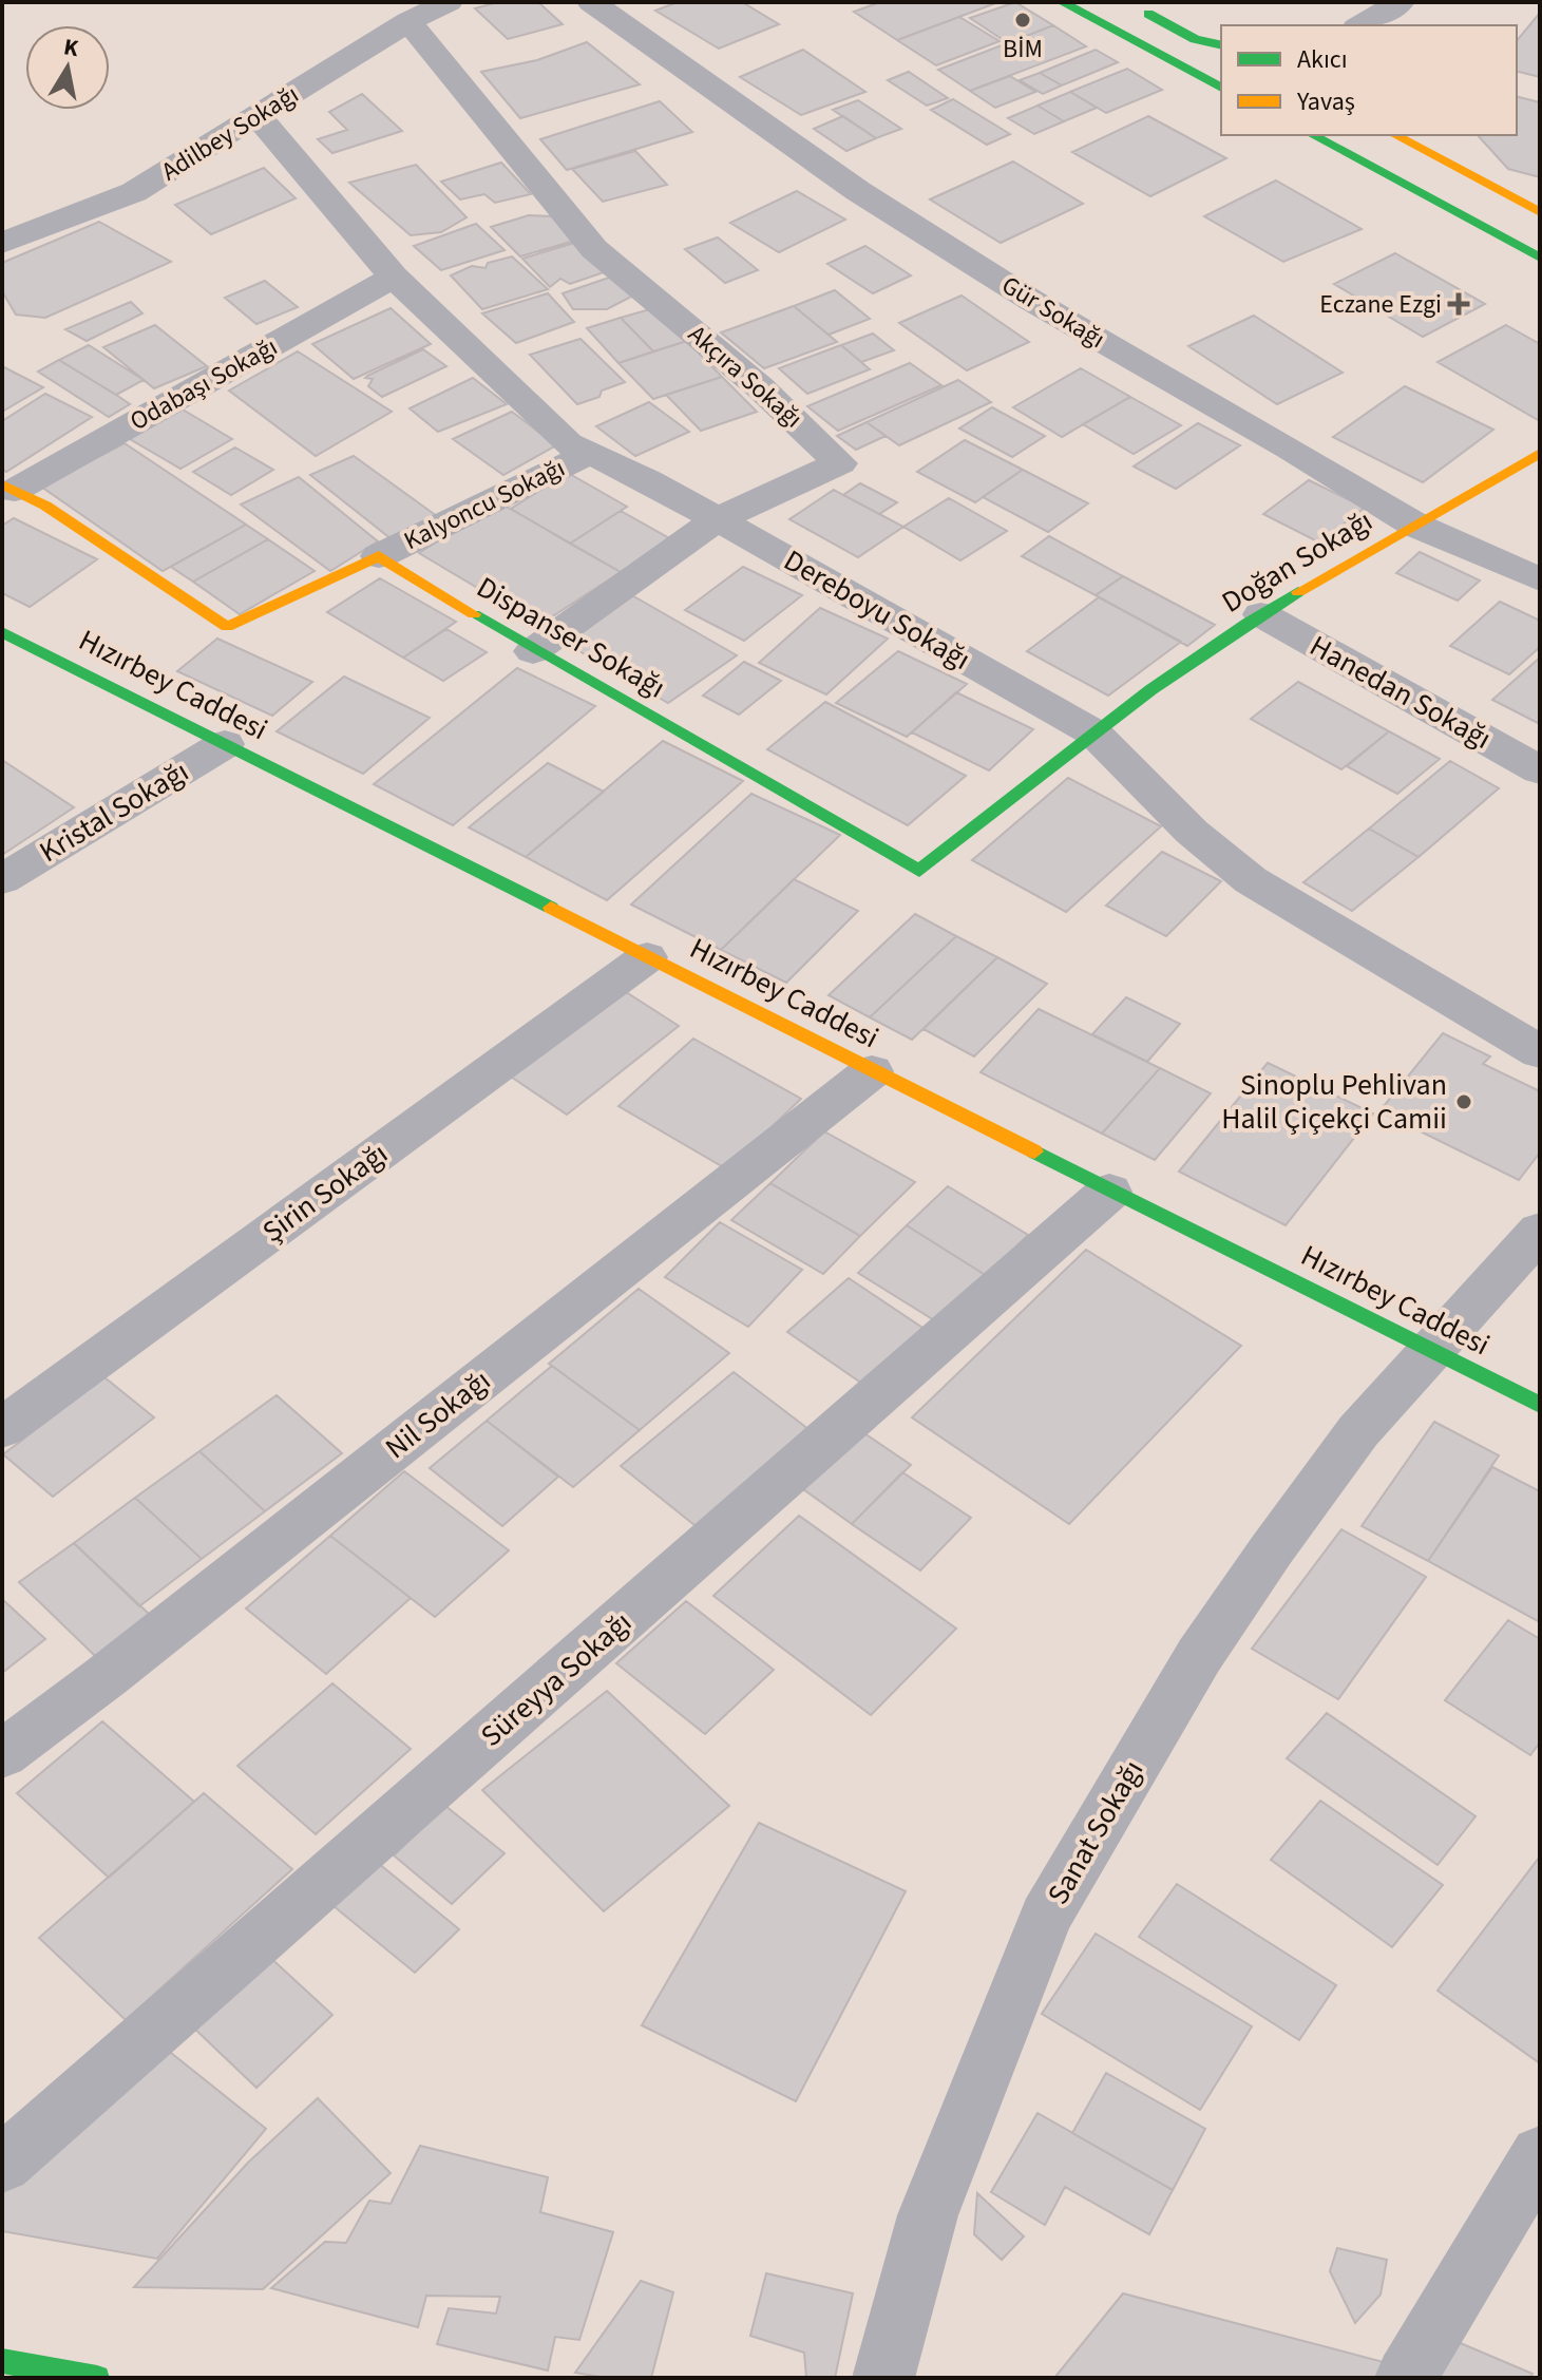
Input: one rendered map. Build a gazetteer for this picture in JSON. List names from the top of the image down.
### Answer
{
  "streets": {
    "street": [
      "Adilbey Sokağı",
      "Gür Sokağı",
      "Akçıra Sokağı",
      "Odabaşı Sokağı",
      "Kalyoncu Sokağı",
      "Doğan Sokağı",
      "Dereboyu Sokağı",
      "Dispanser Sokağı",
      "Hızırbey Caddesi",
      "Hanedan Sokağı",
      "Kristal Sokağı",
      "Şirin Sokağı",
      "Nil Sokağı",
      "Süreyya Sokağı",
      "Sanat Sokağı"
    ]
  },
  "crossings": [
    ["Adilbey Sokağı", "Akçıra Sokağı"],
    ["Adilbey Sokağı", "Dereboyu Sokağı"],
    ["Gür Sokağı", "Doğan Sokağı"],
    ["Akçıra Sokağı", "Dereboyu Sokağı"],
    ["Akçıra Sokağı", "Dispanser Sokağı"],
    ["Odabaşı Sokağı", "Dereboyu Sokağı"],
    ["Kalyoncu Sokağı", "Dereboyu Sokağı"],
    ["Kalyoncu Sokağı", "Dispanser Sokağı"],
    ["Doğan Sokağı", "Dereboyu Sokağı"],
    ["Doğan Sokağı", "Dispanser Sokağı"],
    ["Doğan Sokağı", "Hanedan Sokağı"],
    ["Dereboyu Sokağı", "Dispanser Sokağı"],
    ["Hızırbey Caddesi", "Kristal Sokağı"],
    ["Hızırbey Caddesi", "Şirin Sokağı"],
    ["Hızırbey Caddesi", "Nil Sokağı"],
    ["Hızırbey Caddesi", "Süreyya Sokağı"],
    ["Hızırbey Caddesi", "Sanat Sokağı"]
  ],
  "places": {
    "other": ["BİM", "Sinoplu Pehlivan Halil Çiçekçi Camii"],
    "health": ["Eczane Ezgi"]
  },
  "legend": ["Akıcı", "Yavaş"],
  "north": "top"
}
